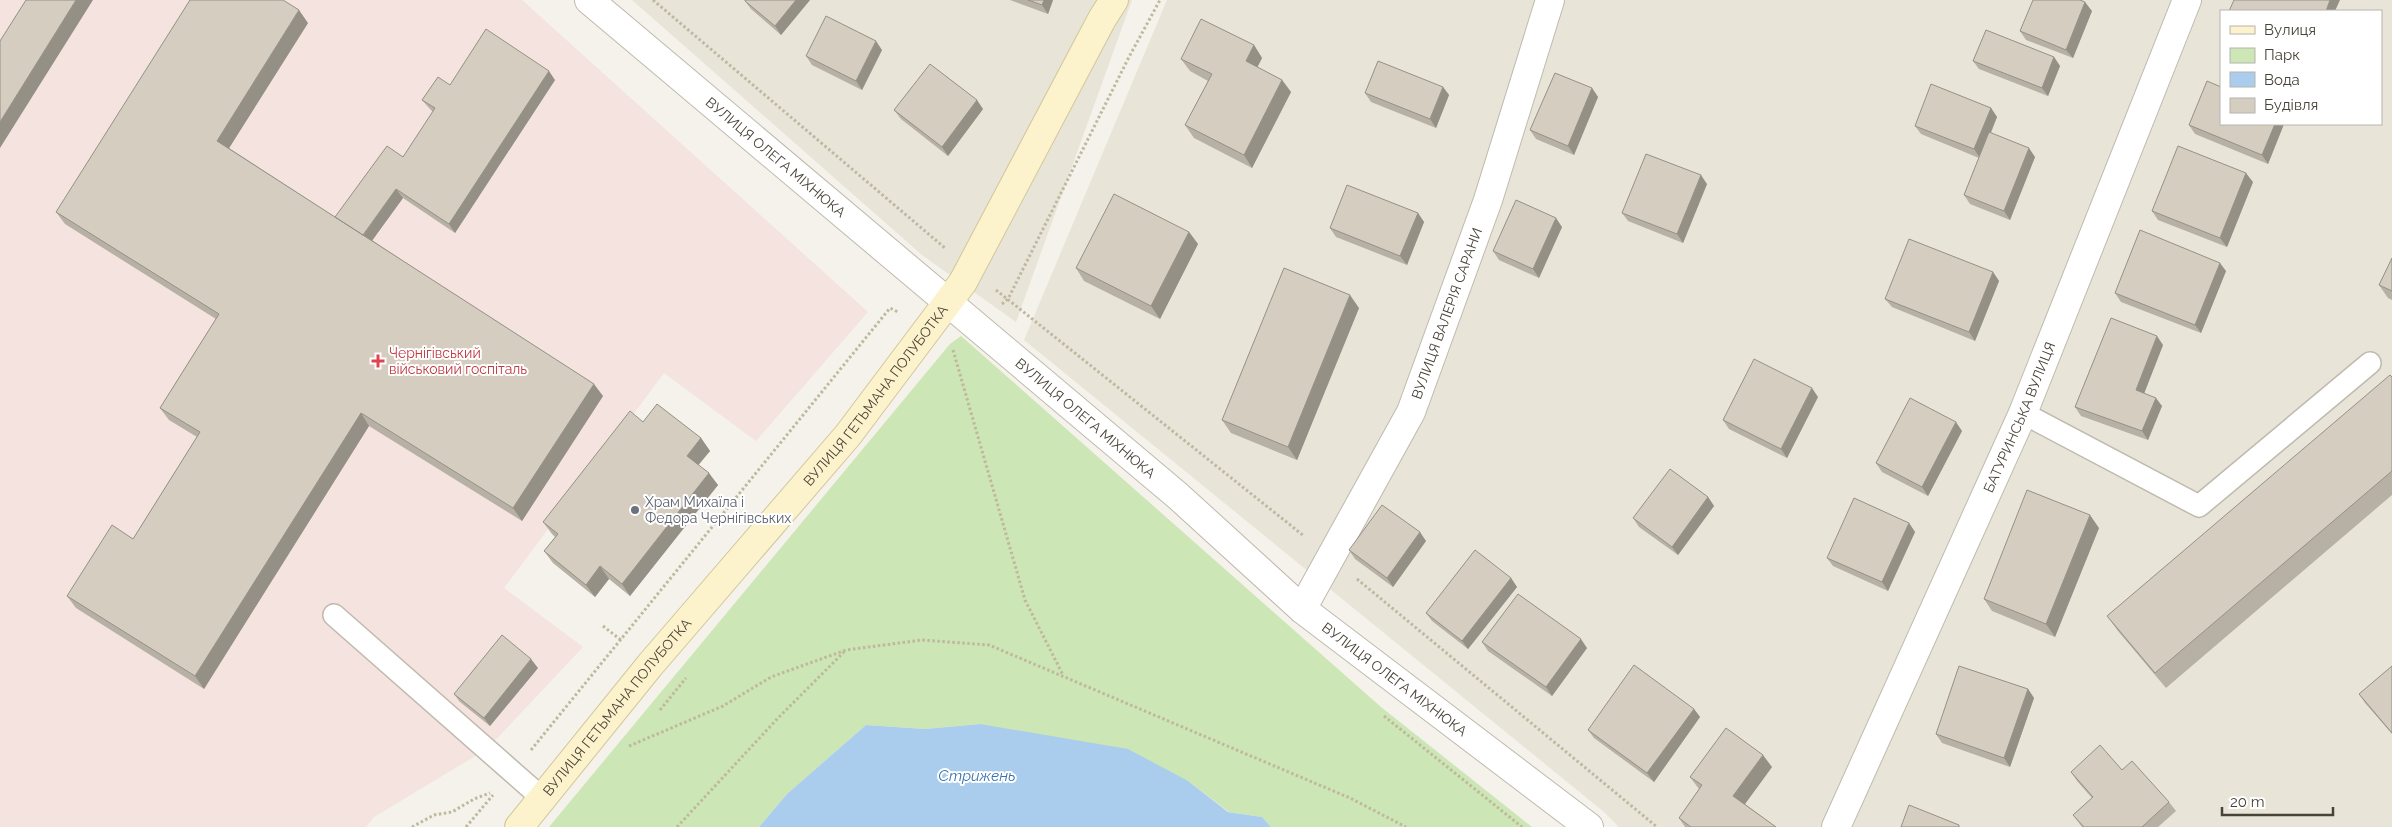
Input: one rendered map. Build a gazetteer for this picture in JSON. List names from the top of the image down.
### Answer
{
  "streets": {
    "street": [
      "ВУЛИЦЯ ОЛЕГА МІХНЮКА",
      "ВУЛИЦЯ ВАЛЕРІЯ САРАНИ",
      "ВУЛИЦЯ ГЕТЬМАНА ПОЛУБОТКА",
      "БАТУРИНСЬКА ВУЛИЦЯ"
    ]
  },
  "crossings": [
    ["ВУЛИЦЯ ОЛЕГА МІХНЮКА", "ВУЛИЦЯ ВАЛЕРІЯ САРАНИ"],
    ["ВУЛИЦЯ ОЛЕГА МІХНЮКА", "ВУЛИЦЯ ГЕТЬМАНА ПОЛУБОТКА"]
  ],
  "water": ["Стрижень"],
  "places": {
    "health": ["Чернігівський військовий госпіталь"],
    "other": ["Храм Михаїла і Федора Чернігівських"]
  },
  "legend": [
    "Вулиця",
    "Парк",
    "Вода",
    "Будівля"
  ],
  "scale_bar": "20 m"
}
